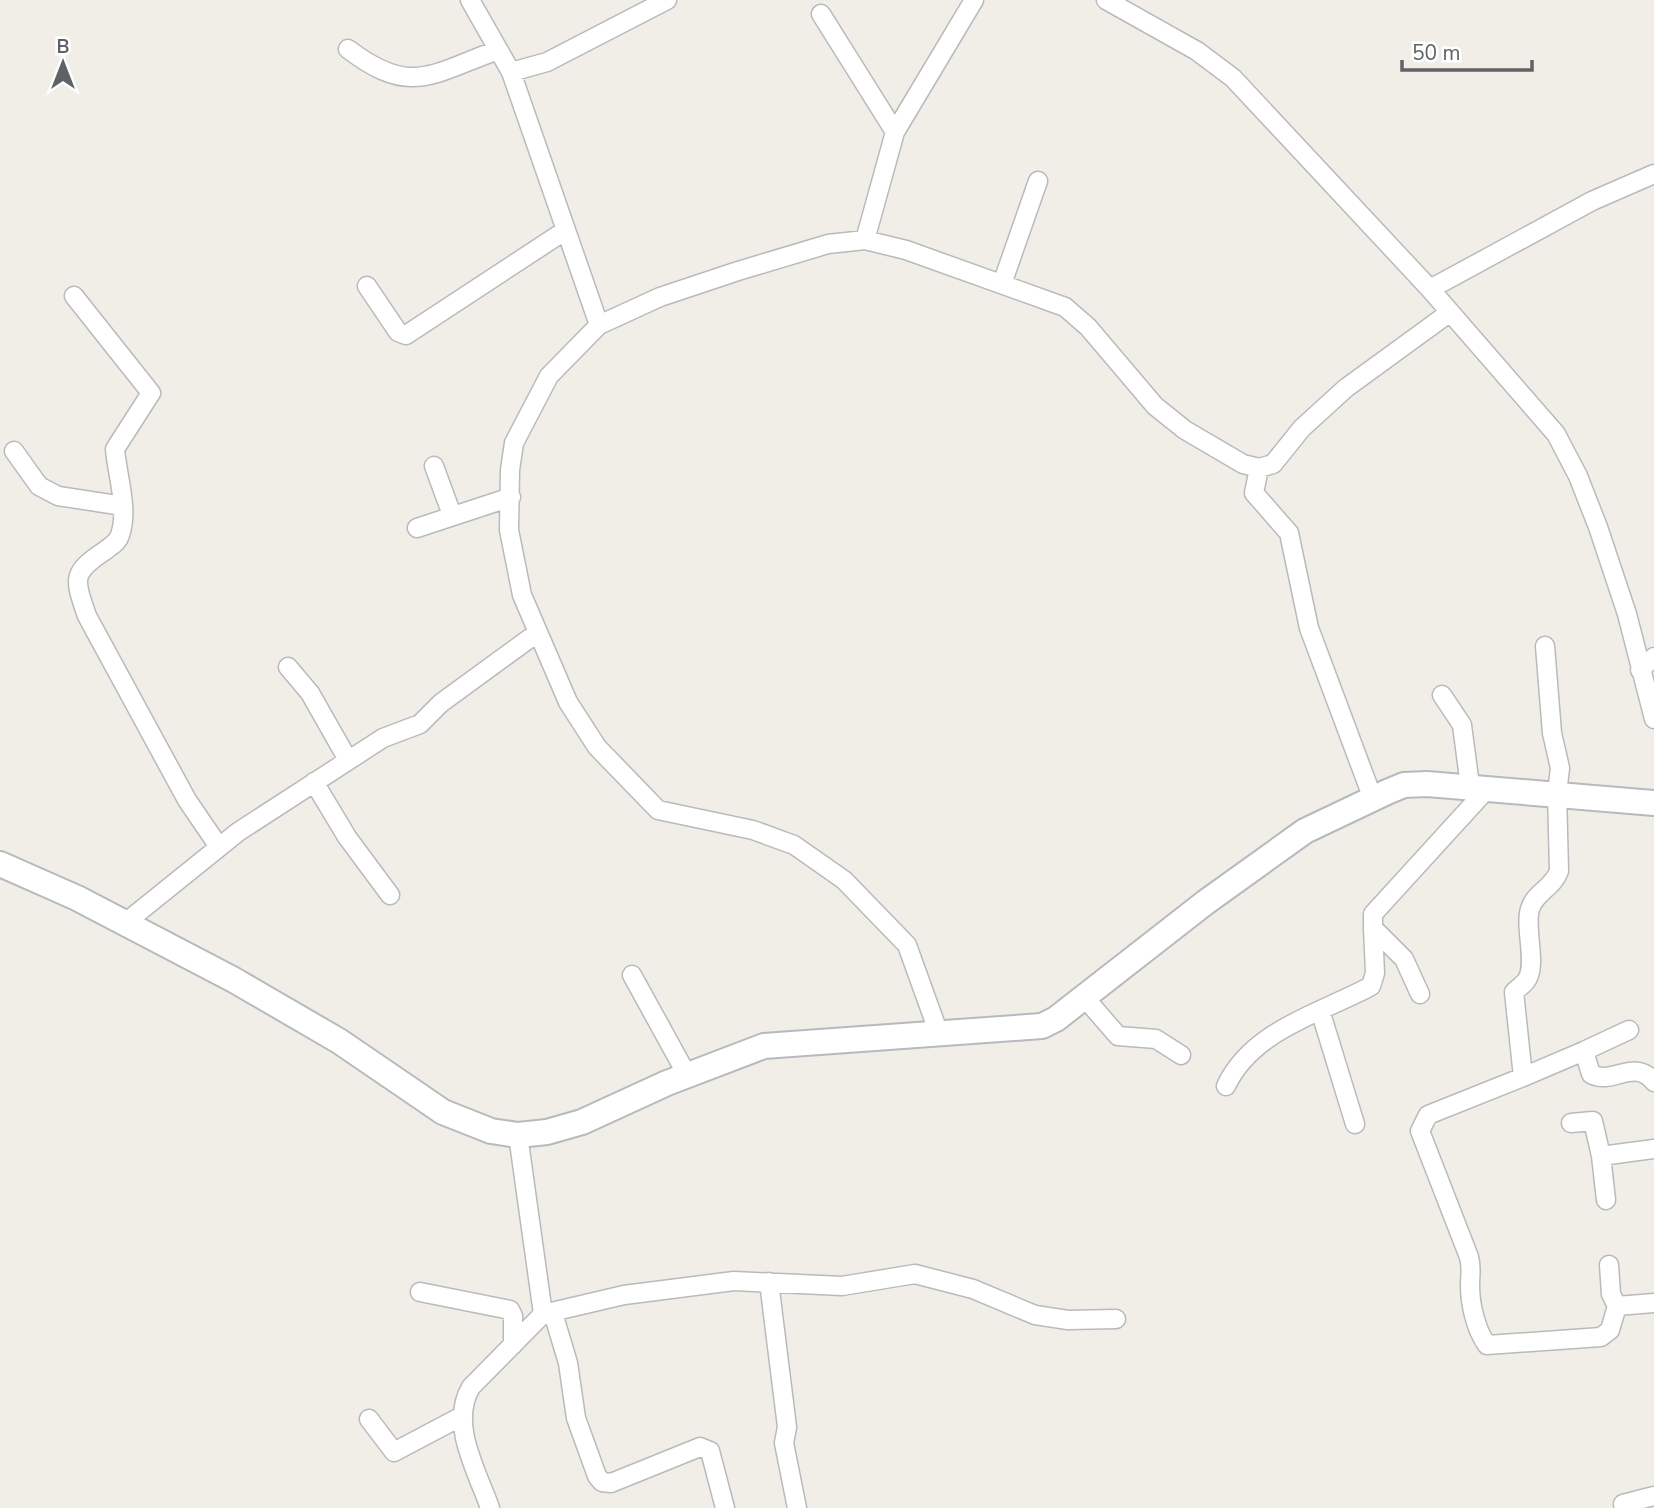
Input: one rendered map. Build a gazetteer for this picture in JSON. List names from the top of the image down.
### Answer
{
  "scale_bar": "50 m",
  "north": "top"
}
